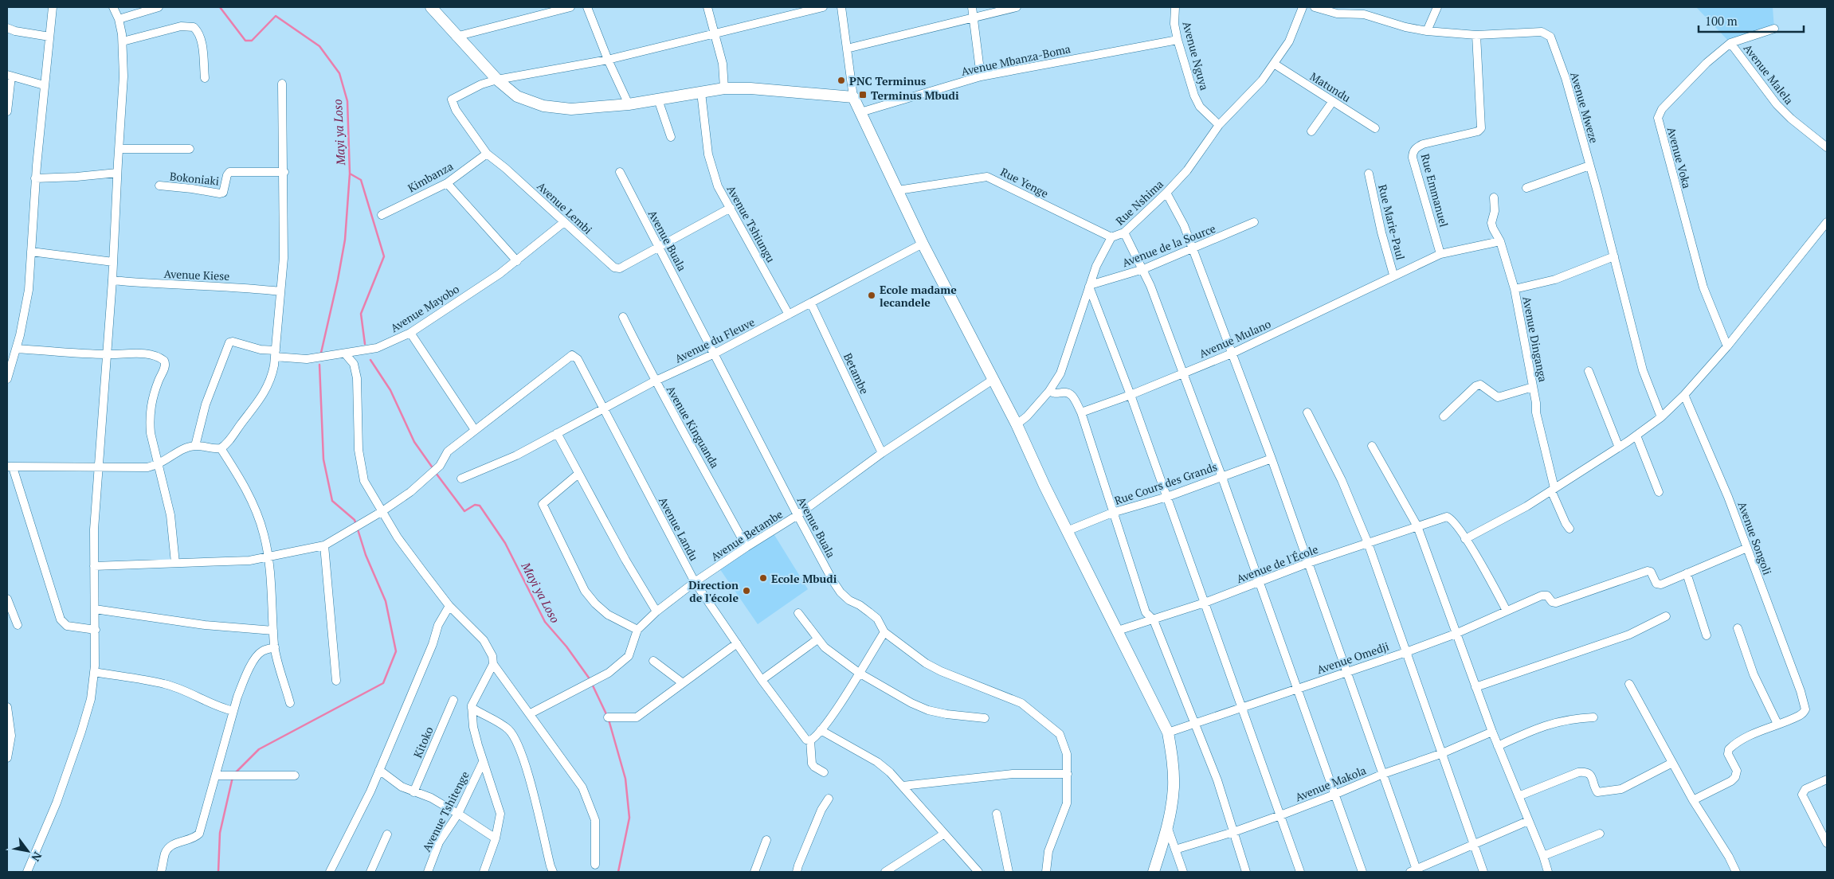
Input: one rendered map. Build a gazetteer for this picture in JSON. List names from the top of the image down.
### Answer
{
  "streets": {
    "street": [
      "Avenue Nguya",
      "Avenue Mbanza-Boma",
      "Avenue Malela",
      "Matundu",
      "Avenue Mweze",
      "Avenue Voka",
      "Kimbanza",
      "Bokoniaki",
      "Rue Yenge",
      "Rue Emmanuel",
      "Rue Nshima",
      "Avenue Lembi",
      "Rue Marie-Paul",
      "Avenue Tshiungu",
      "Avenue Buala",
      "Avenue de la Source",
      "Avenue Kiese",
      "Avenue Mayobo",
      "Avenue Mulano",
      "Avenue Dinganga",
      "Avenue du Fleuve",
      "Betambe",
      "Avenue Kinguanda",
      "Rue Cours des Grands",
      "Avenue Landu",
      "Avenue Betambe",
      "Avenue Songoli",
      "Avenue de l'École",
      "Avenue Omedji",
      "Kitoko",
      "Avenue Makola",
      "Avenue Tshitenge"
    ]
  },
  "crossings": [
    ["Avenue Nguya", "Avenue Mbanza-Boma"],
    ["Avenue Nguya", "Rue Nshima"],
    ["Avenue Malela", "Avenue Voka"],
    ["Matundu", "Rue Nshima"],
    ["Avenue Mweze", "Rue Emmanuel"],
    ["Kimbanza", "Avenue Lembi"],
    ["Rue Yenge", "Rue Nshima"],
    ["Rue Nshima", "Avenue de la Source"],
    ["Avenue Lembi", "Avenue Tshiungu"],
    ["Avenue Lembi", "Avenue Buala"],
    ["Avenue Lembi", "Avenue Mayobo"],
    ["Rue Marie-Paul", "Avenue Mulano"],
    ["Avenue Tshiungu", "Avenue du Fleuve"],
    ["Avenue Buala", "Avenue du Fleuve"],
    ["Avenue Buala", "Avenue Betambe"],
    ["Avenue du Fleuve", "Betambe"],
    ["Avenue du Fleuve", "Avenue Kinguanda"],
    ["Avenue du Fleuve", "Avenue Landu"],
    ["Betambe", "Avenue Betambe"],
    ["Avenue Kinguanda", "Avenue Betambe"],
    ["Avenue Landu", "Avenue Betambe"]
  ],
  "water": ["Mayi ya Loso"],
  "places": {
    "other": [
      "PNC Terminus",
      "Ecole madame lecandele",
      "Ecole Mbudi",
      "Direction de l'école"
    ],
    "transit": ["Terminus Mbudi"]
  },
  "scale_bar": "100 m",
  "north": "bottom right"
}
